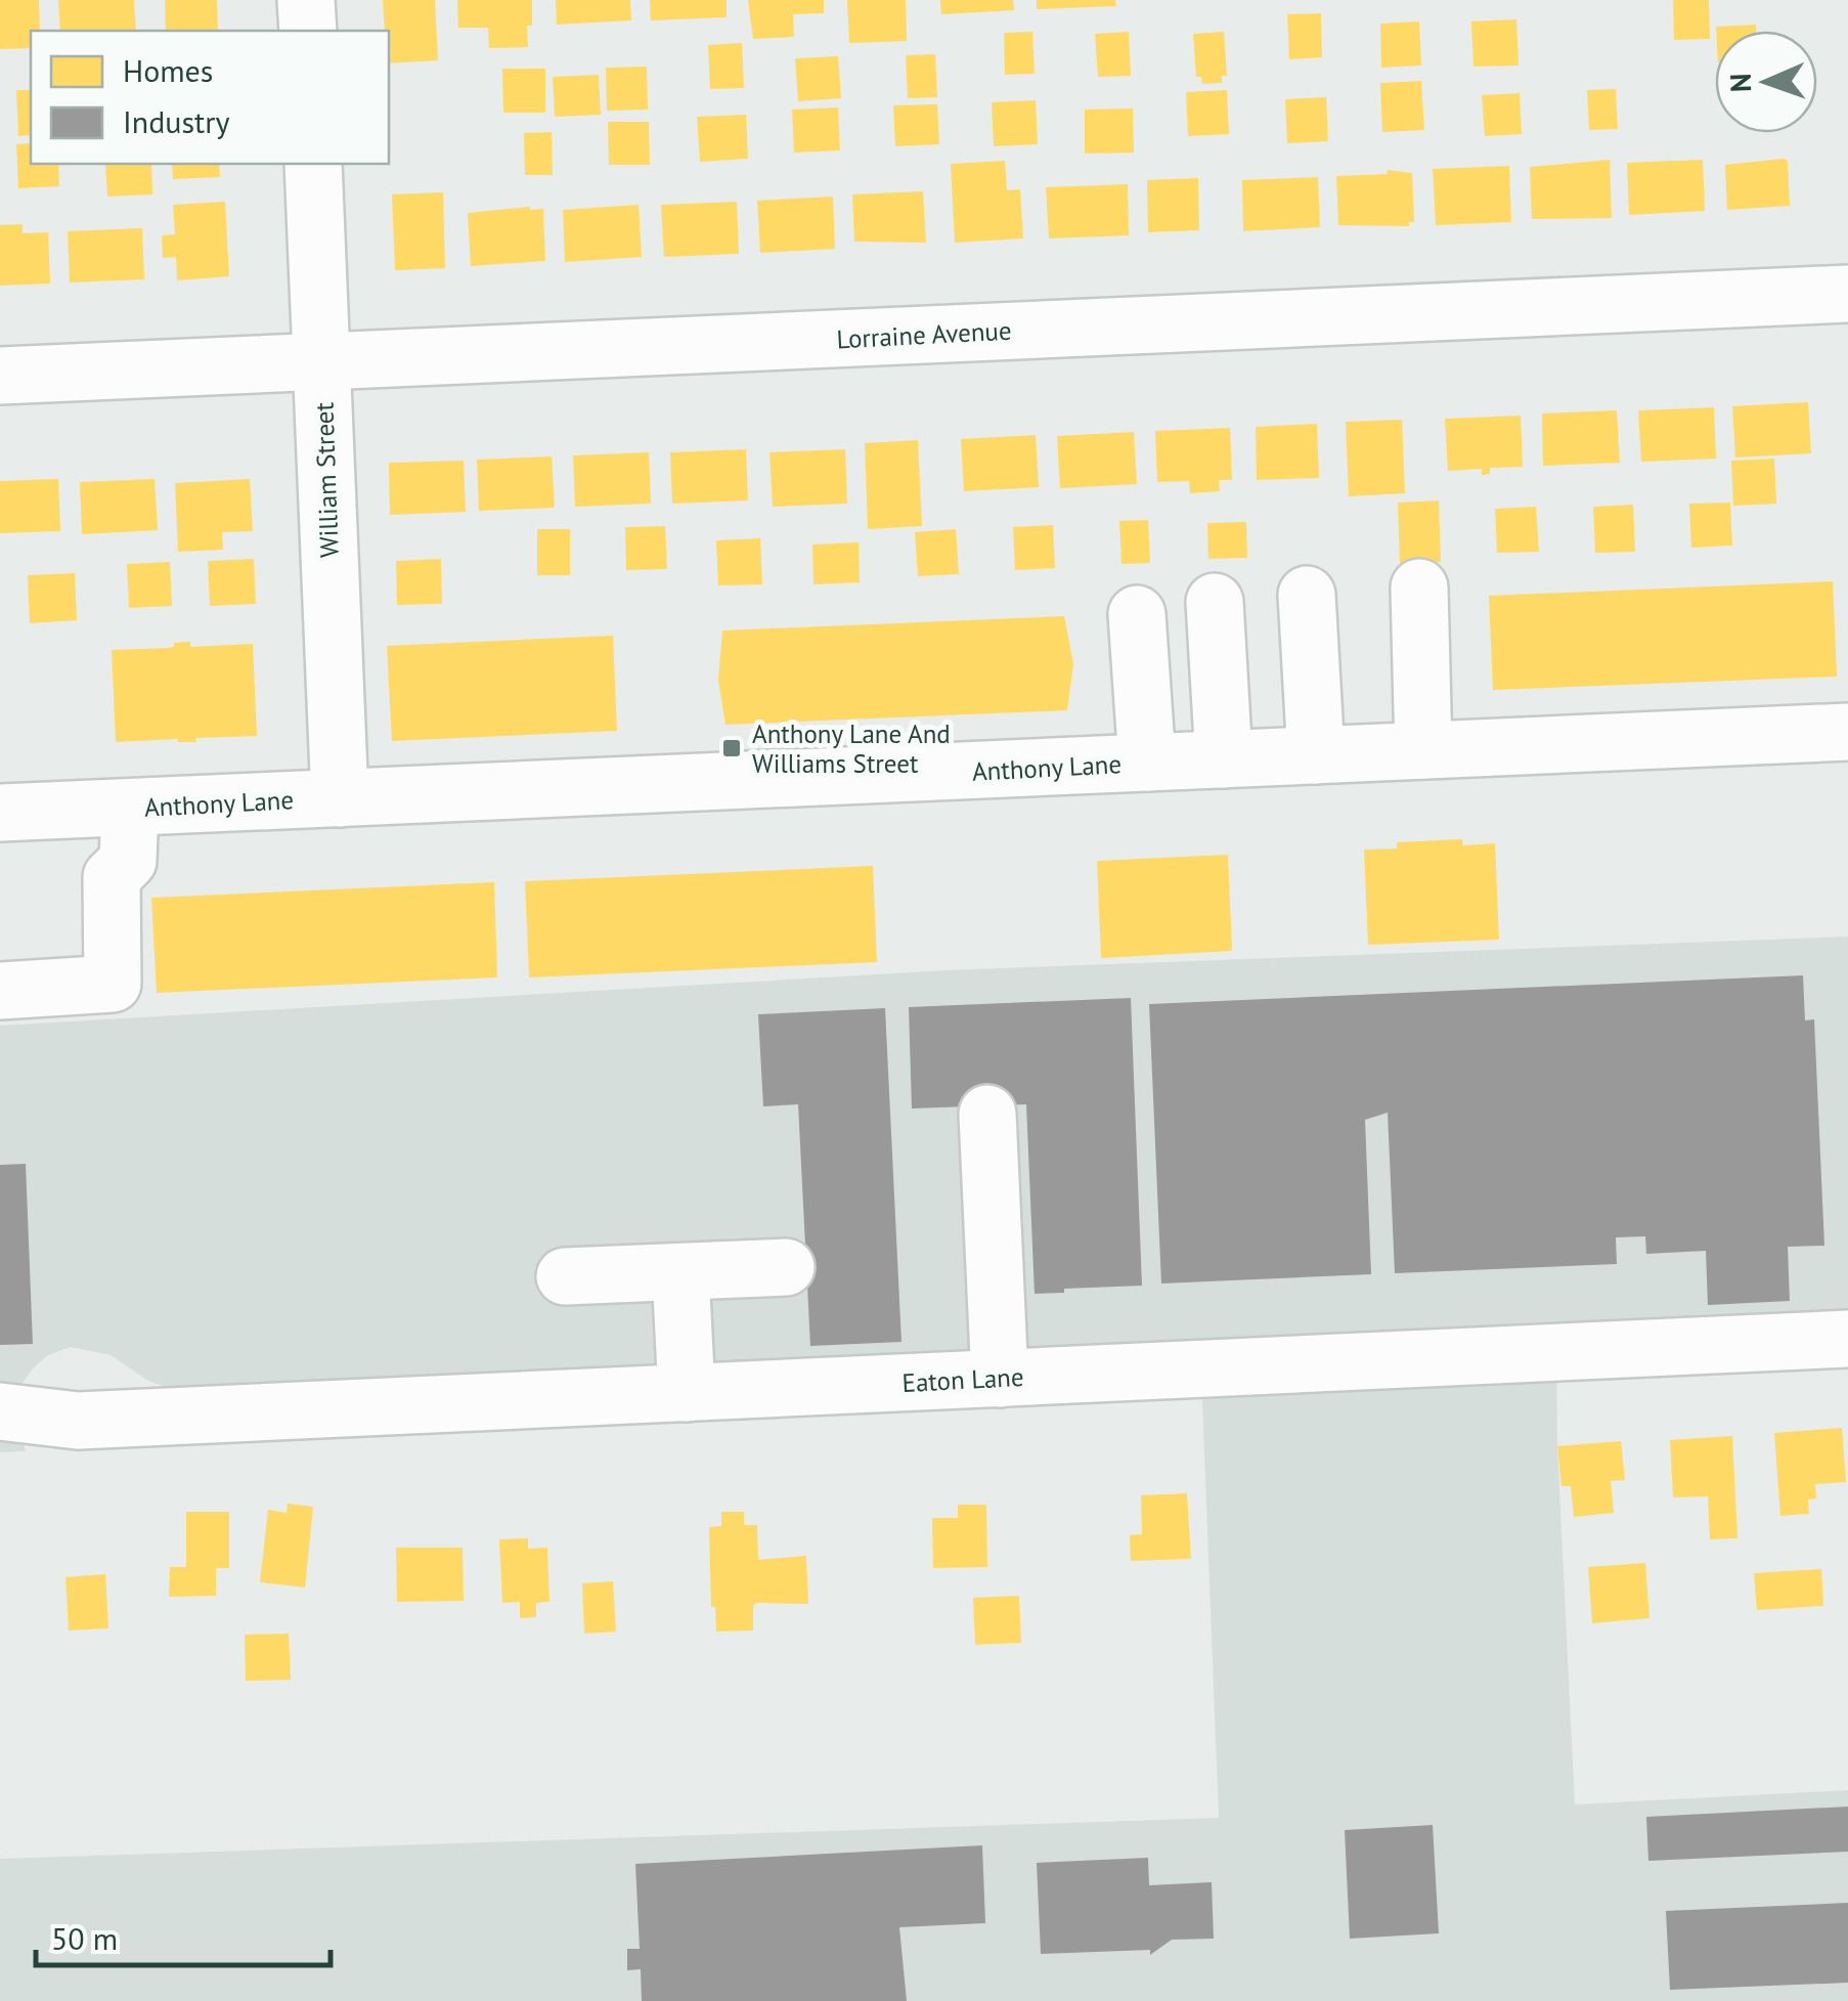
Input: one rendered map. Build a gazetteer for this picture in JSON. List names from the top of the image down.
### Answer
{
  "streets": {
    "street": [
      "Lorraine Avenue",
      "William Street",
      "Anthony Lane",
      "Eaton Lane"
    ]
  },
  "crossings": [
    ["Lorraine Avenue", "William Street"],
    ["William Street", "Anthony Lane"]
  ],
  "places": {
    "transit": ["Anthony Lane And Williams Street"]
  },
  "legend": ["Homes", "Industry"],
  "scale_bar": "50 m",
  "north": "left"
}
